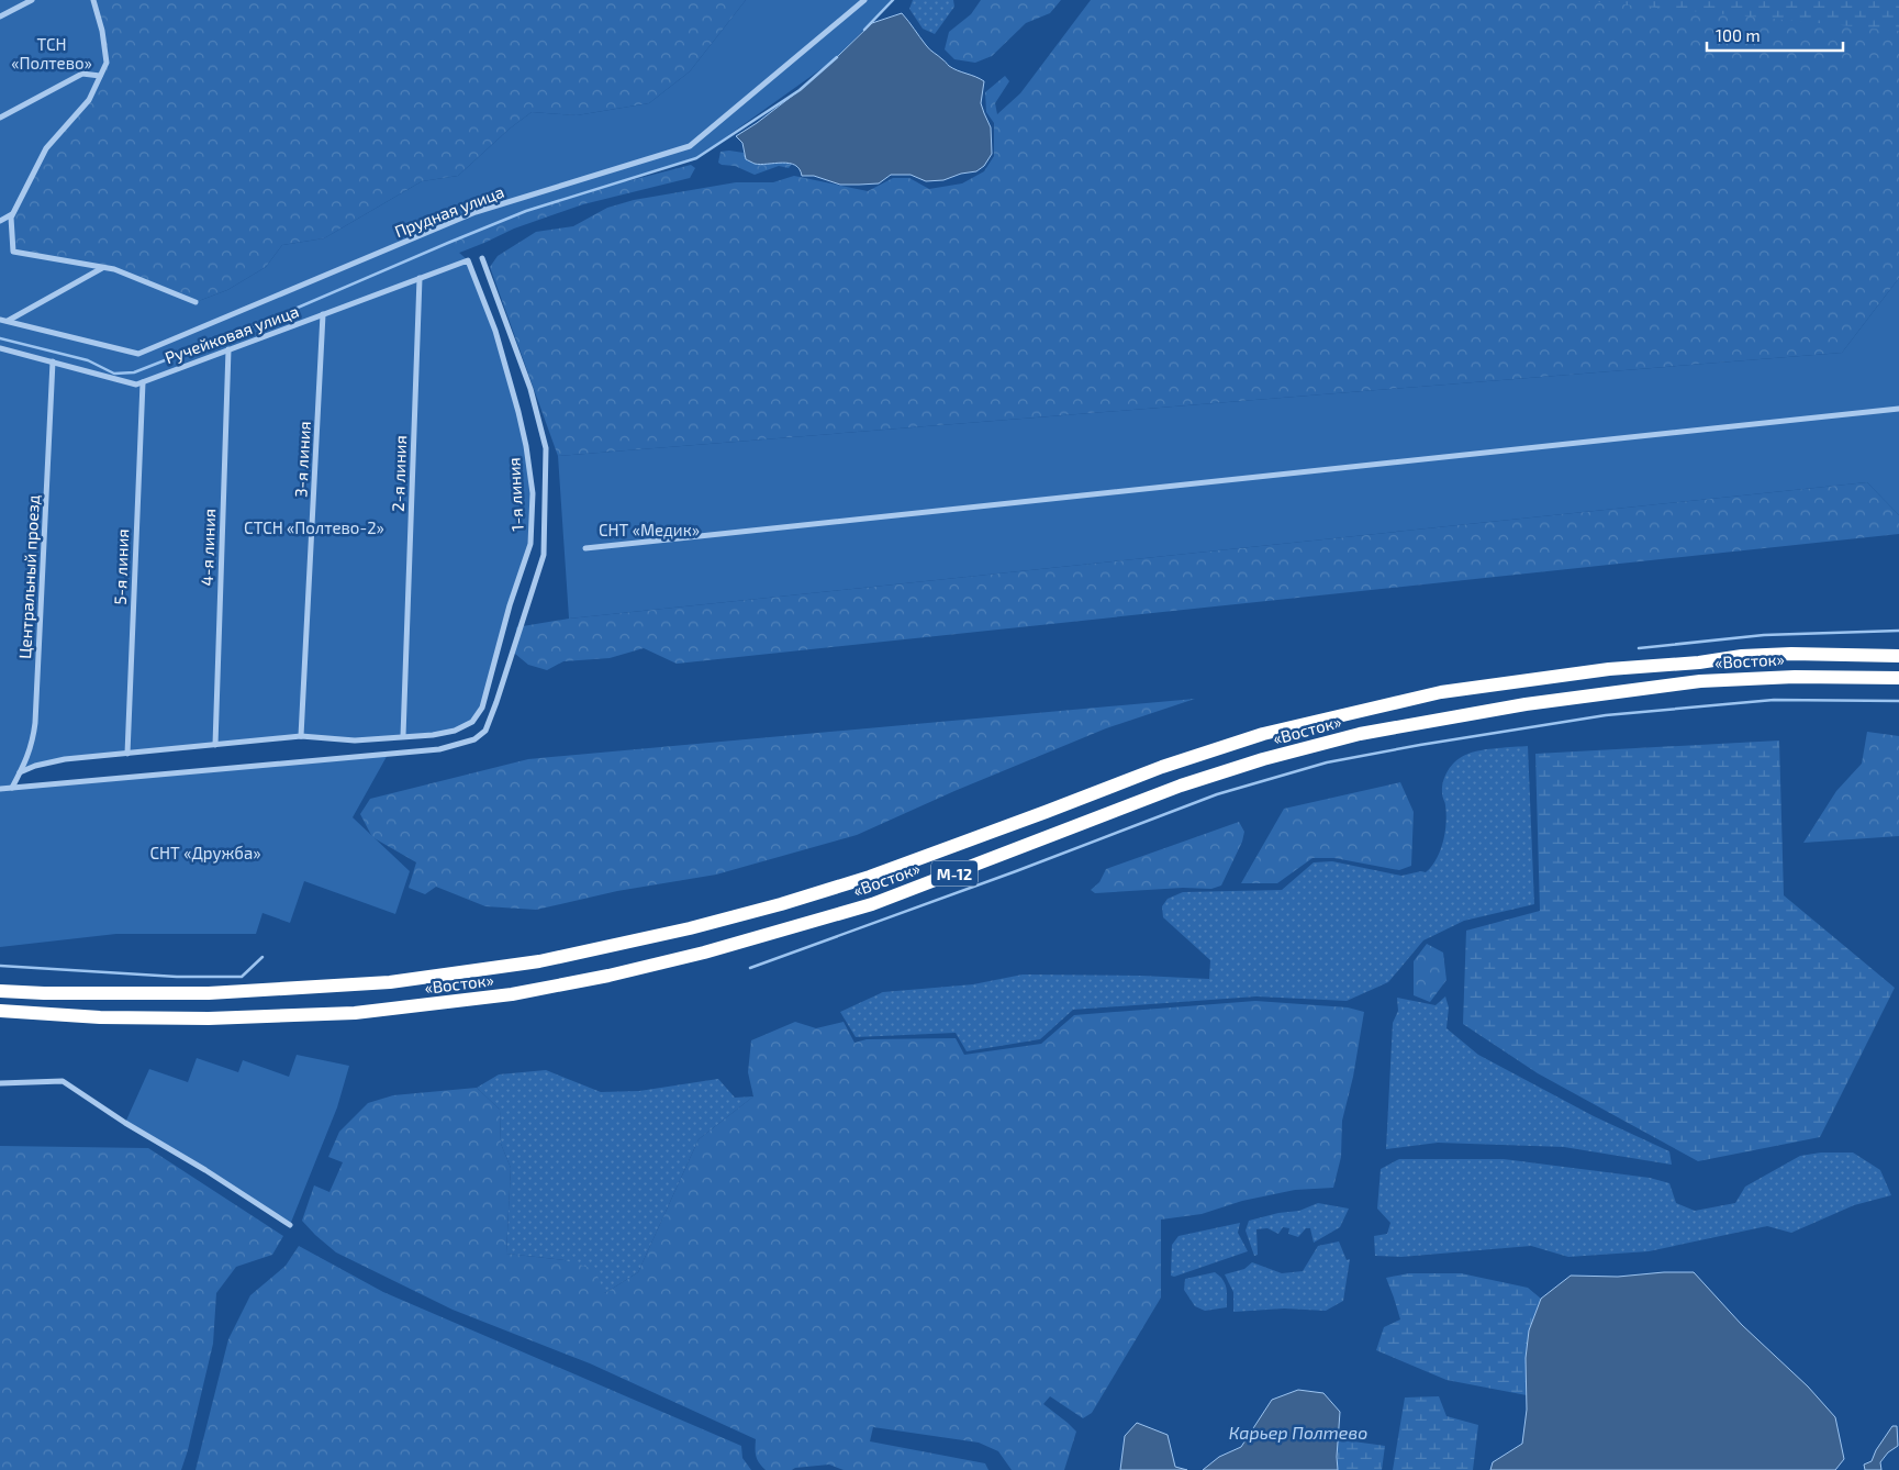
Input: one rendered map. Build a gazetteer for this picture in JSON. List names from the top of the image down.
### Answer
{
  "streets": {
    "highway": ["«Восток»", "М-12"],
    "street": [
      "Прудная улица",
      "Ручейковая улица",
      "3-я линия",
      "2-я линия",
      "1-я линия",
      "4-я линия",
      "5-я линия",
      "Центральный проезд"
    ]
  },
  "crossings": [
    ["Ручейковая улица", "3-я линия"],
    ["Ручейковая улица", "2-я линия"],
    ["Ручейковая улица", "1-я линия"],
    ["Ручейковая улица", "4-я линия"],
    ["Ручейковая улица", "5-я линия"],
    ["Ручейковая улица", "Центральный проезд"],
    ["3-я линия", "1-я линия"],
    ["2-я линия", "1-я линия"],
    ["1-я линия", "4-я линия"],
    ["1-я линия", "5-я линия"],
    ["1-я линия", "Центральный проезд"]
  ],
  "water": ["Карьер Полтево"],
  "parks": [
    "ТСН «Полтево»",
    "СТСН «Полтево-2»",
    "СНТ «Медик»",
    "СНТ «Дружба»"
  ],
  "scale_bar": "100 m"
}
